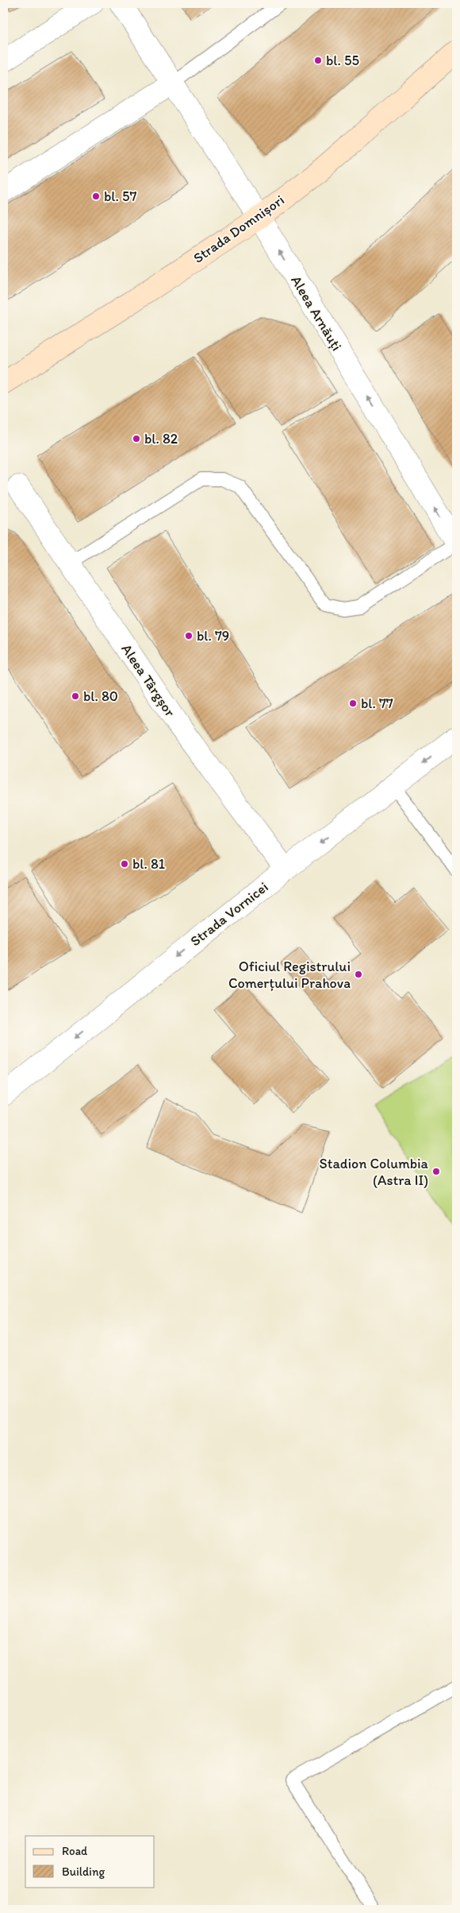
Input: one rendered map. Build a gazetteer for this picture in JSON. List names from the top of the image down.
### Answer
{
  "streets": {
    "street": [
      "Strada Domnișori",
      "Aleea Arnăuți",
      "Aleea Târgșor",
      "Strada Vornicei"
    ]
  },
  "crossings": [
    ["Strada Domnișori", "Aleea Arnăuți"],
    ["Aleea Târgșor", "Strada Vornicei"]
  ],
  "one_way": ["Aleea Arnăuți", "Strada Vornicei"],
  "places": [
    "bl. 55",
    "bl. 57",
    "bl. 82",
    "bl. 79",
    "bl. 80",
    "bl. 77",
    "bl. 81",
    "Oficiul Registrului Comerțului Prahova",
    "Stadion Columbia (Astra II)"
  ],
  "legend": ["Road", "Building"]
}
